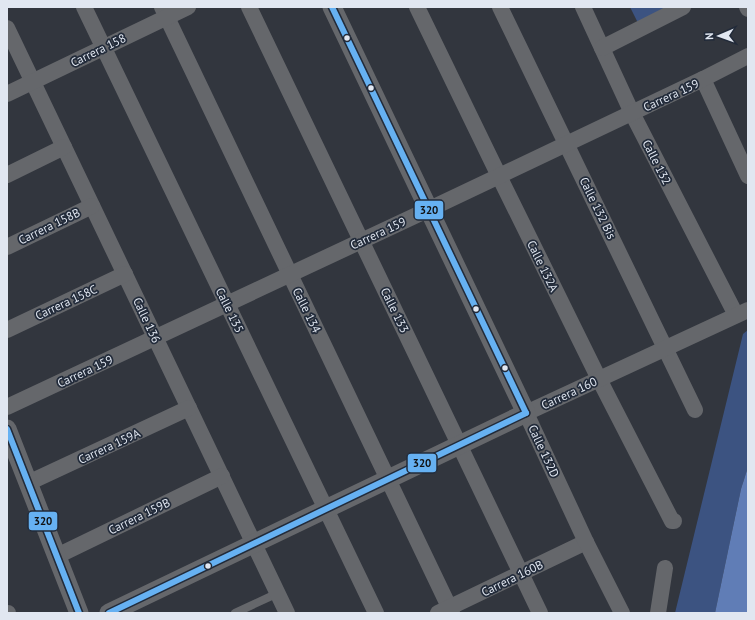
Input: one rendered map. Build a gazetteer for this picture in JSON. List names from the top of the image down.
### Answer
{
  "streets": {
    "street": [
      "Carrera 158",
      "Carrera 159",
      "Calle 132",
      "Calle 132 Bis",
      "Carrera 158B",
      "Calle 132A",
      "Carrera 158C",
      "Calle 135",
      "Calle 134",
      "Calle 133",
      "Calle 136",
      "Carrera 160",
      "Carrera 159A",
      "Calle 132D",
      "Carrera 159B",
      "Carrera 160B"
    ]
  },
  "crossings": [
    ["Carrera 158", "Calle 135"],
    ["Carrera 158", "Calle 134"],
    ["Carrera 158", "Calle 136"],
    ["Carrera 159", "Calle 132"],
    ["Carrera 159", "Calle 132 Bis"],
    ["Carrera 159", "Calle 132A"],
    ["Carrera 159", "Calle 135"],
    ["Carrera 159", "Calle 134"],
    ["Carrera 159", "Calle 133"],
    ["Carrera 159", "Calle 136"],
    ["Carrera 159", "Calle 132D"],
    ["Calle 132", "Carrera 160"],
    ["Calle 132 Bis", "Carrera 160"],
    ["Carrera 158B", "Calle 136"],
    ["Calle 132A", "Carrera 160"],
    ["Carrera 158C", "Calle 136"],
    ["Calle 135", "Carrera 160"],
    ["Calle 134", "Carrera 160"],
    ["Calle 134", "Carrera 160B"],
    ["Calle 133", "Carrera 160"],
    ["Calle 133", "Carrera 160B"],
    ["Calle 136", "Carrera 160"],
    ["Calle 136", "Carrera 159A"],
    ["Calle 136", "Carrera 159B"],
    ["Carrera 160", "Calle 132D"],
    ["Calle 132D", "Carrera 160B"]
  ],
  "lines": ["transit line 320"],
  "north": "left"
}
